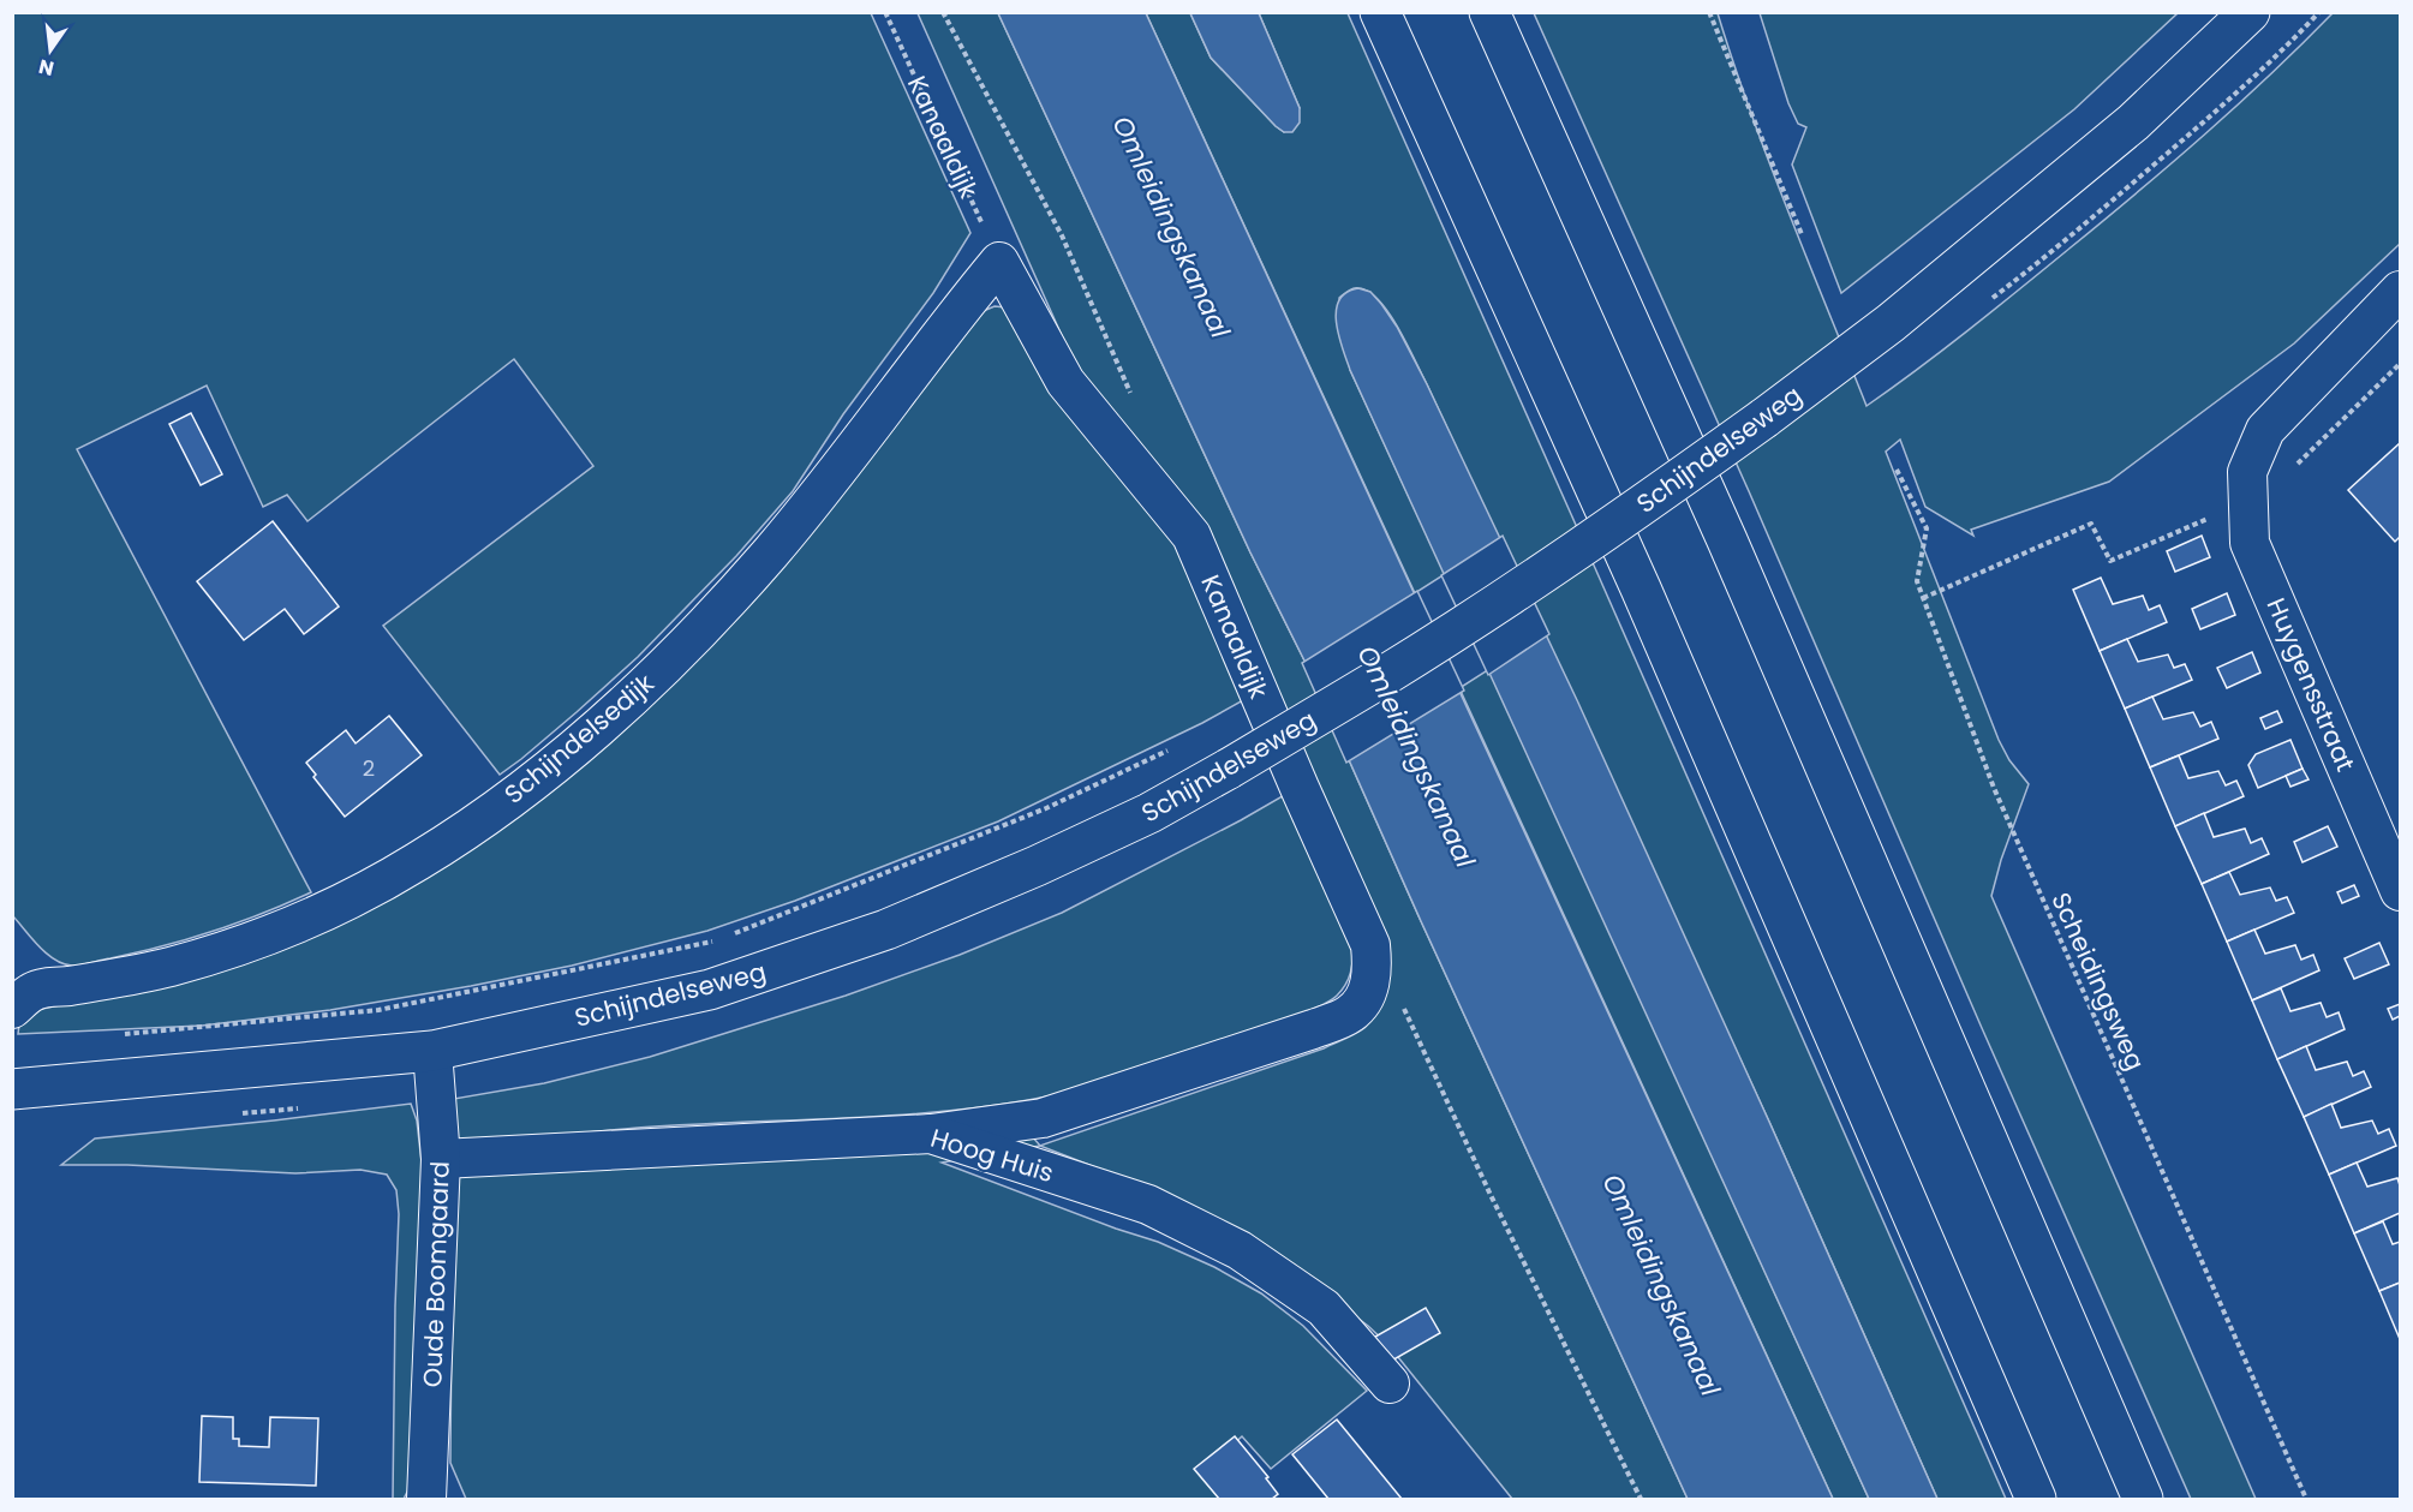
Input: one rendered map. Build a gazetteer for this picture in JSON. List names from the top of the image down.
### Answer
{
  "streets": {
    "main road": ["Schijndelseweg"],
    "street": [
      "Kanaaldijk",
      "Huygensstraat",
      "Schijndelsedijk",
      "Hoog Huis",
      "Oude Boomgaard"
    ],
    "path": ["Scheidingsweg"]
  },
  "crossings": [
    ["Kanaaldijk", "Schijndelsedijk"],
    ["Schijndelseweg", "Oude Boomgaard"],
    ["Hoog Huis", "Oude Boomgaard"]
  ],
  "water": ["Omleidingskanaal"],
  "house_numbers": ["2"],
  "north": "bottom"
}
